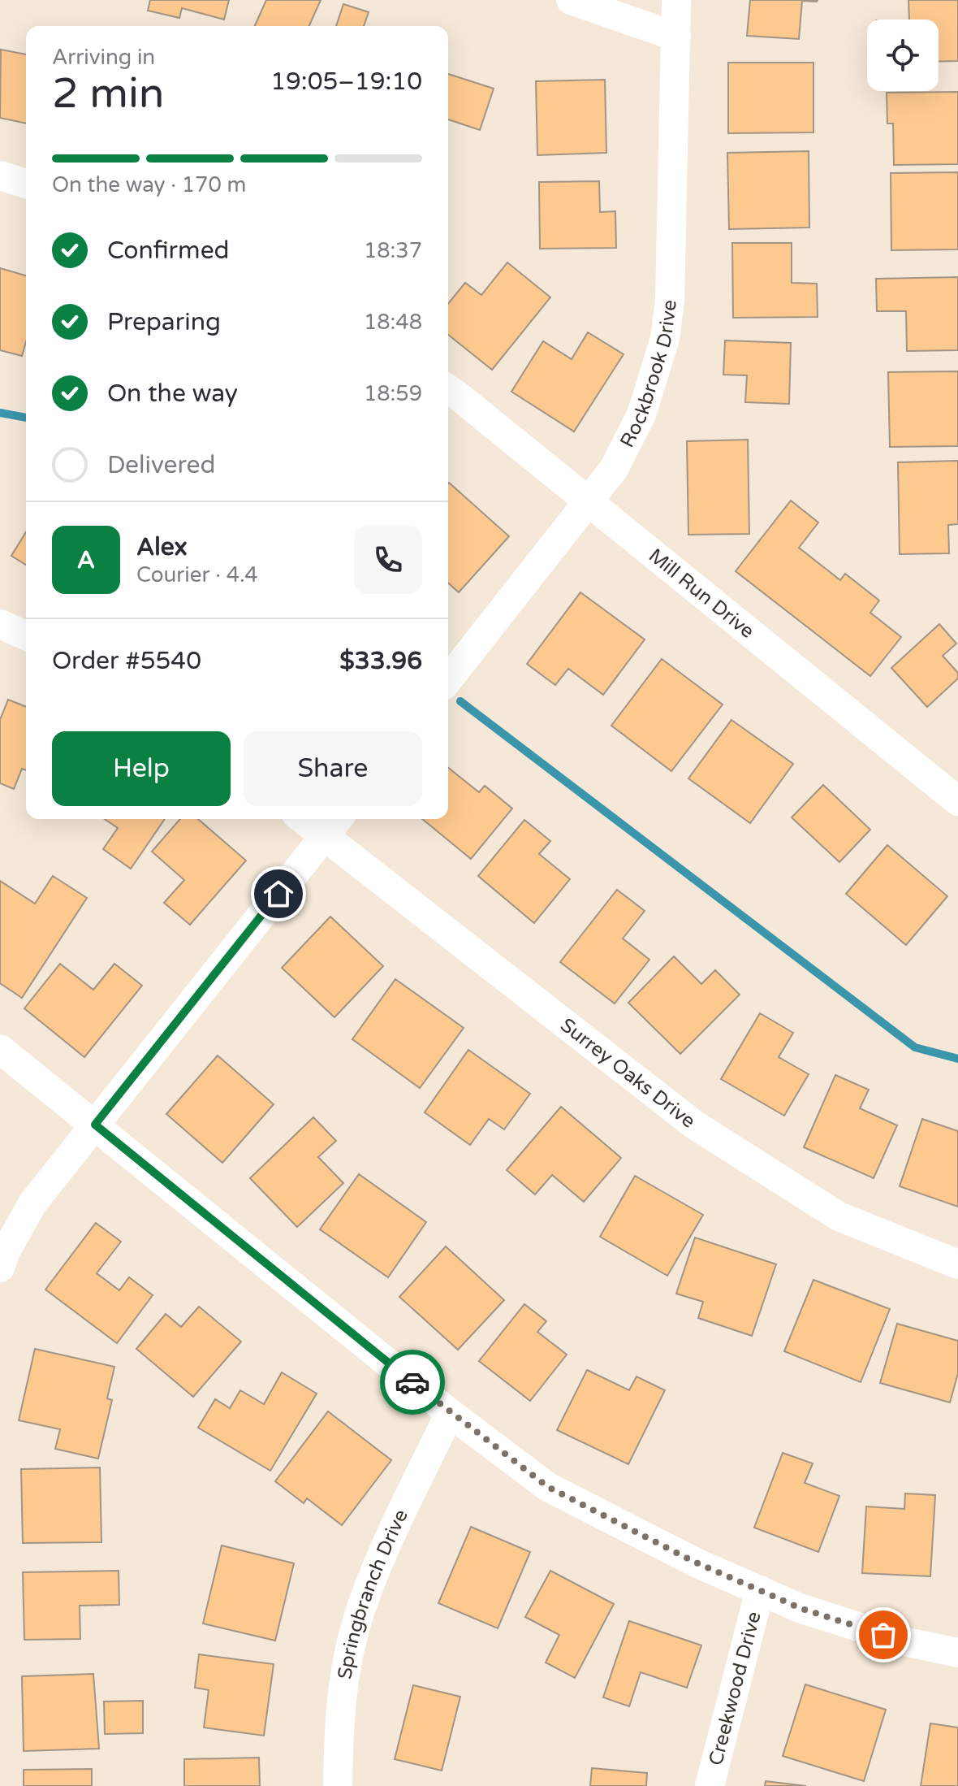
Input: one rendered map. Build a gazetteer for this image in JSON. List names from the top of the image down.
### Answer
{
  "streets": {
    "street": [
      "Rockbrook Drive",
      "Mill Run Drive",
      "Surrey Oaks Drive",
      "Springbranch Drive",
      "Creekwood Drive"
    ]
  },
  "crossings": [
    ["Rockbrook Drive", "Mill Run Drive"]
  ],
  "page": {
    "heading": ["2 min", "Arriving in", "19:05–19:10"],
    "panel": [
      "Alex",
      "Courier · 4.4",
      "Order #5540",
      "$33.96"
    ],
    "bar": "On the way · 170 m",
    "list": [
      ["Confirmed", "18:37"],
      ["Preparing", "18:48"],
      ["On the way", "18:59"],
      "Delivered"
    ],
    "round": "A",
    "buttons": ["Help", "Share"]
  }
}
